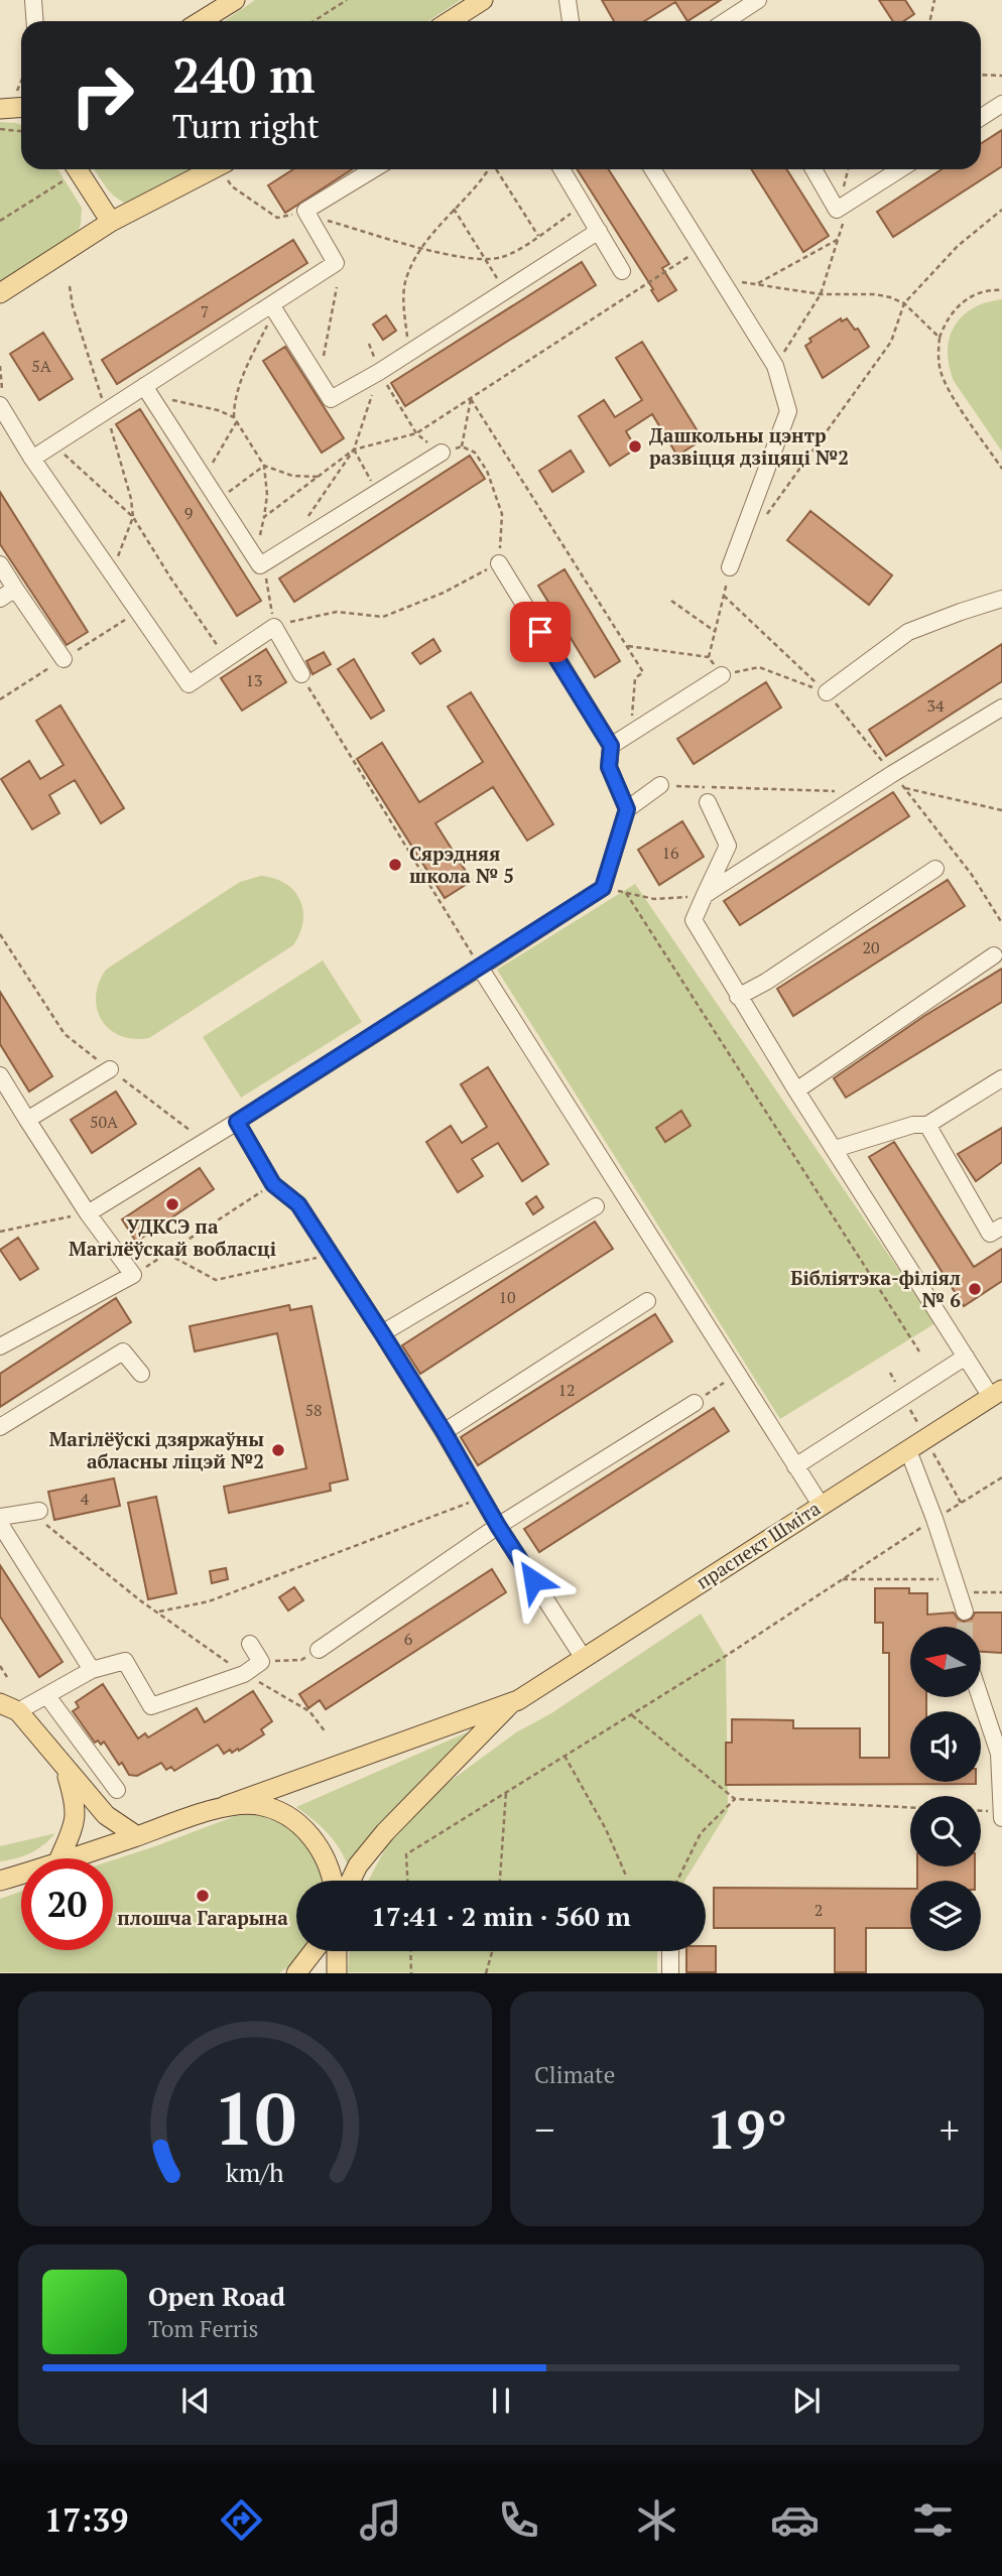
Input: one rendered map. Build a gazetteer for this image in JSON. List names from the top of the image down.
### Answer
{
  "streets": {
    "main road": ["праспект Шміта"]
  },
  "places": [
    "Дашкольны цэнтр развіцця дзіцяці №2",
    "Сярэдняя школа № 5",
    "УДКСЭ па Магілёўскай вобласці",
    "Бібліятэка-філіял № 6",
    "Магілёўскі дзяржаўны абласны ліцэй №2",
    "плошча Гагарына"
  ],
  "house_numbers": [
    "7",
    "5А",
    "9",
    "13",
    "34",
    "16",
    "20",
    "50А",
    "10",
    "12",
    "58",
    "4",
    "6",
    "2"
  ],
  "north": "left",
  "page": {
    "turn": ["240 m", "Turn right"],
    "limit": "20",
    "trip": "17:41 · 2 min · 560 m",
    "tile": "Climate",
    "heat": ["−", "19°", "+"],
    "song": ["Open Road", "Tom Ferris"],
    "tabs": "17:39",
    "gauge": ["10", "km/h"]
  }
}
